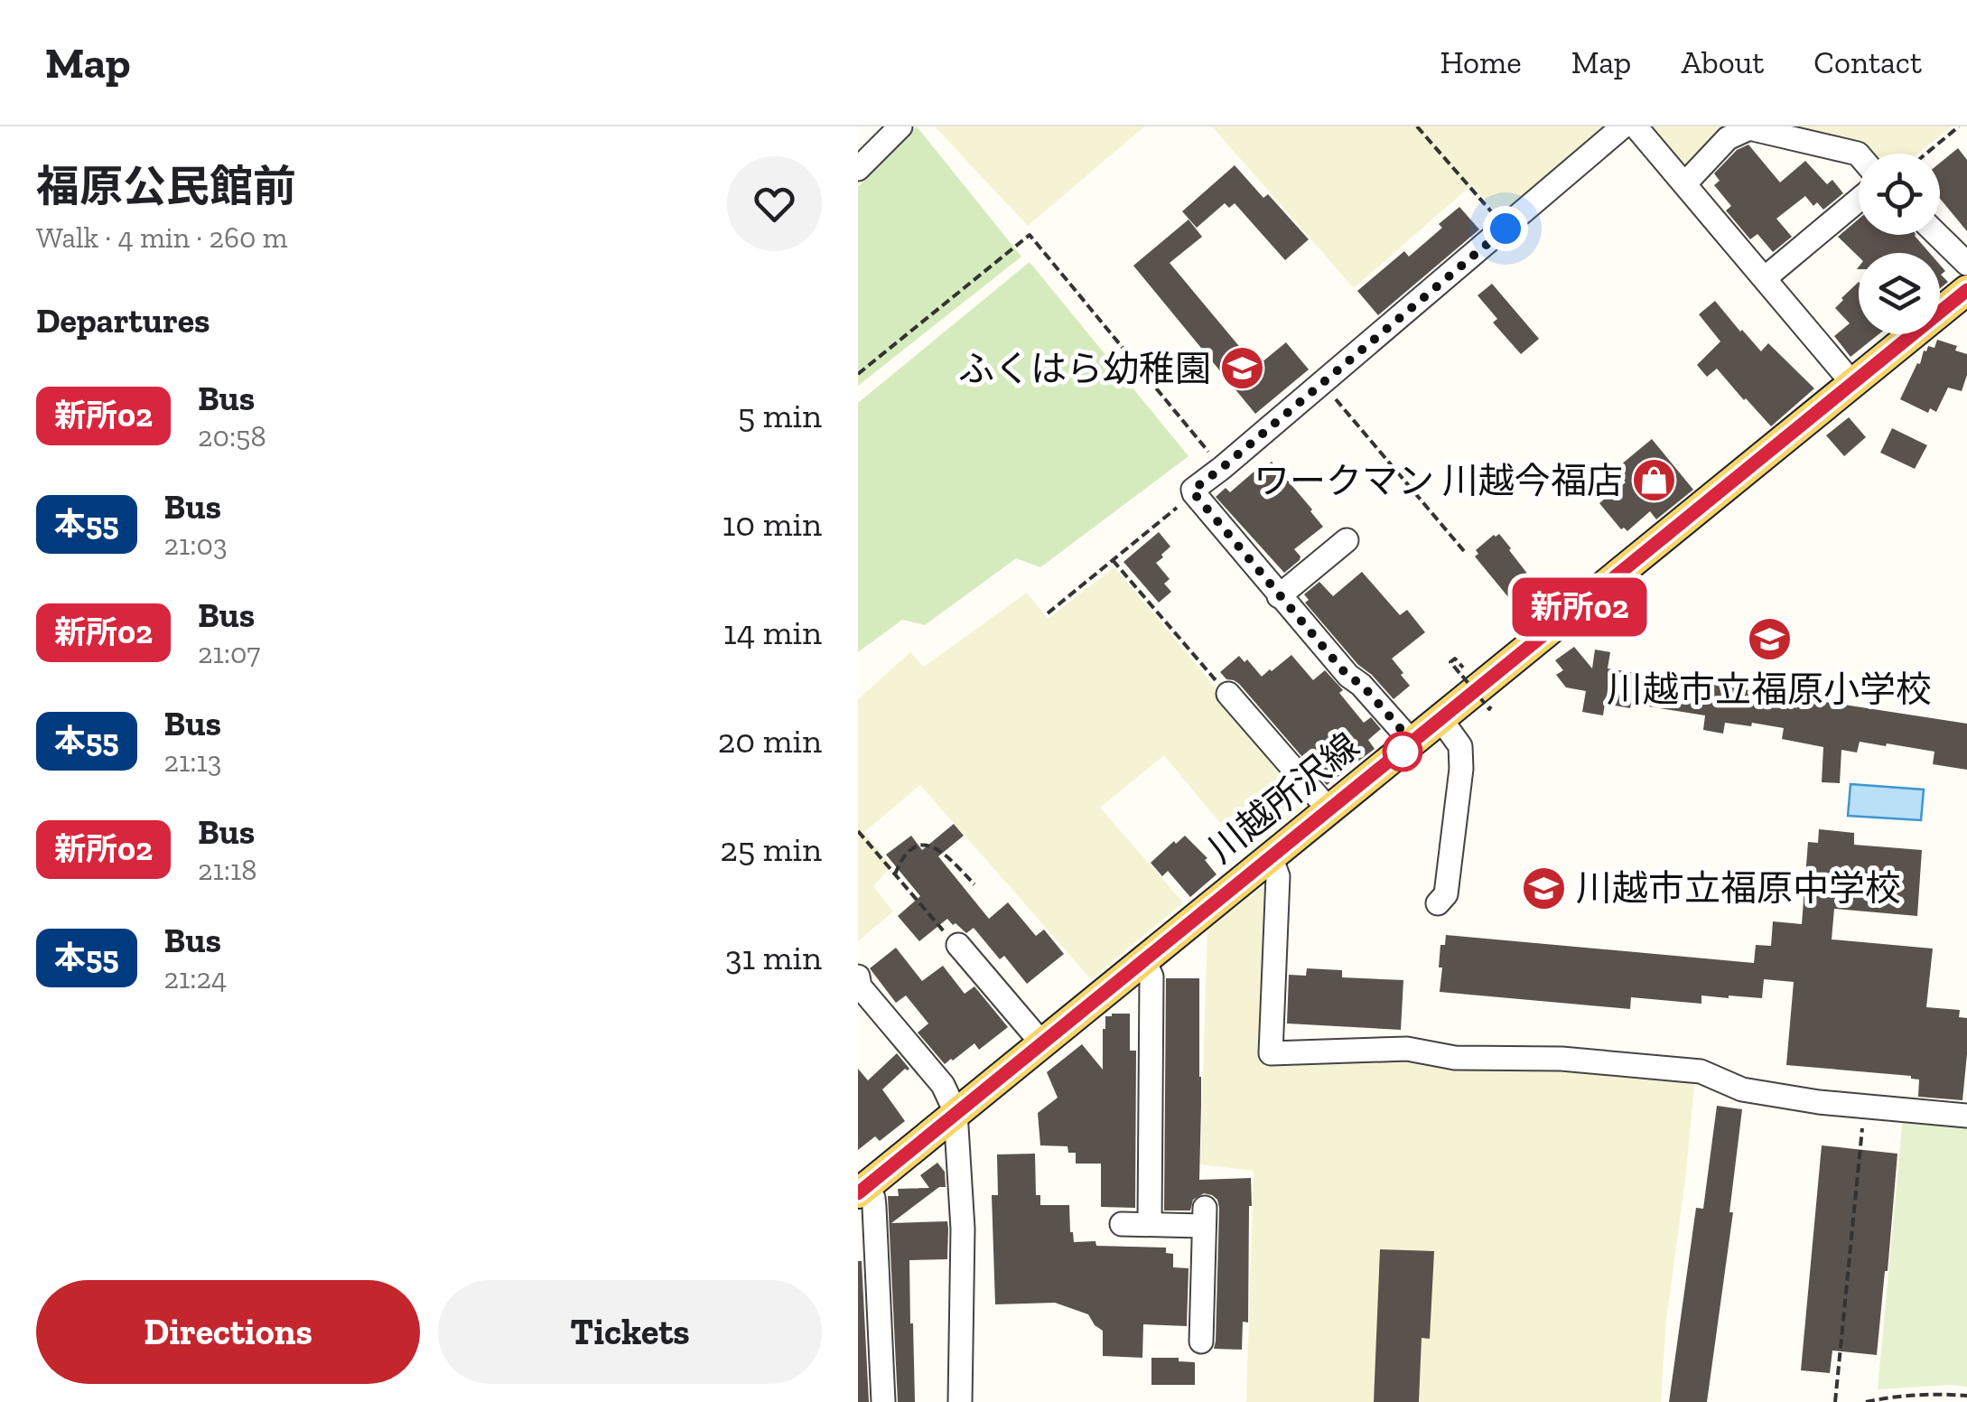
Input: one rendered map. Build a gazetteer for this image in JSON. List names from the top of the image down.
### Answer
{
  "streets": {
    "main road": ["川越所沢線"]
  },
  "places": {
    "school or university": ["ふくはら幼稚園", "川越市立福原小学校", "川越市立福原中学校"],
    "shop": ["ワークマン 川越今福店"]
  },
  "lines": ["bus line 新所02"],
  "page": {
    "header": "Map",
    "nav": [
      "Home",
      "Map",
      "About",
      "Contact"
    ],
    "heading": [
      ["福原公民館前", "Walk · 4 min · 260 m"],
      "Departures"
    ],
    "on_map": "新所02",
    "list": [
      {
        "mark": "新所02",
        "name": "Bus",
        "note": "20:58",
        "value": "5 min"
      },
      {
        "mark": "本55",
        "name": "Bus",
        "note": "21:03",
        "value": "10 min"
      },
      {
        "mark": "新所02",
        "name": "Bus",
        "note": "21:07",
        "value": "14 min"
      },
      {
        "mark": "本55",
        "name": "Bus",
        "note": "21:13",
        "value": "20 min"
      },
      {
        "mark": "新所02",
        "name": "Bus",
        "note": "21:18",
        "value": "25 min"
      },
      {
        "mark": "本55",
        "name": "Bus",
        "note": "21:24",
        "value": "31 min"
      }
    ],
    "buttons": ["Directions", "Tickets"]
  }
}
